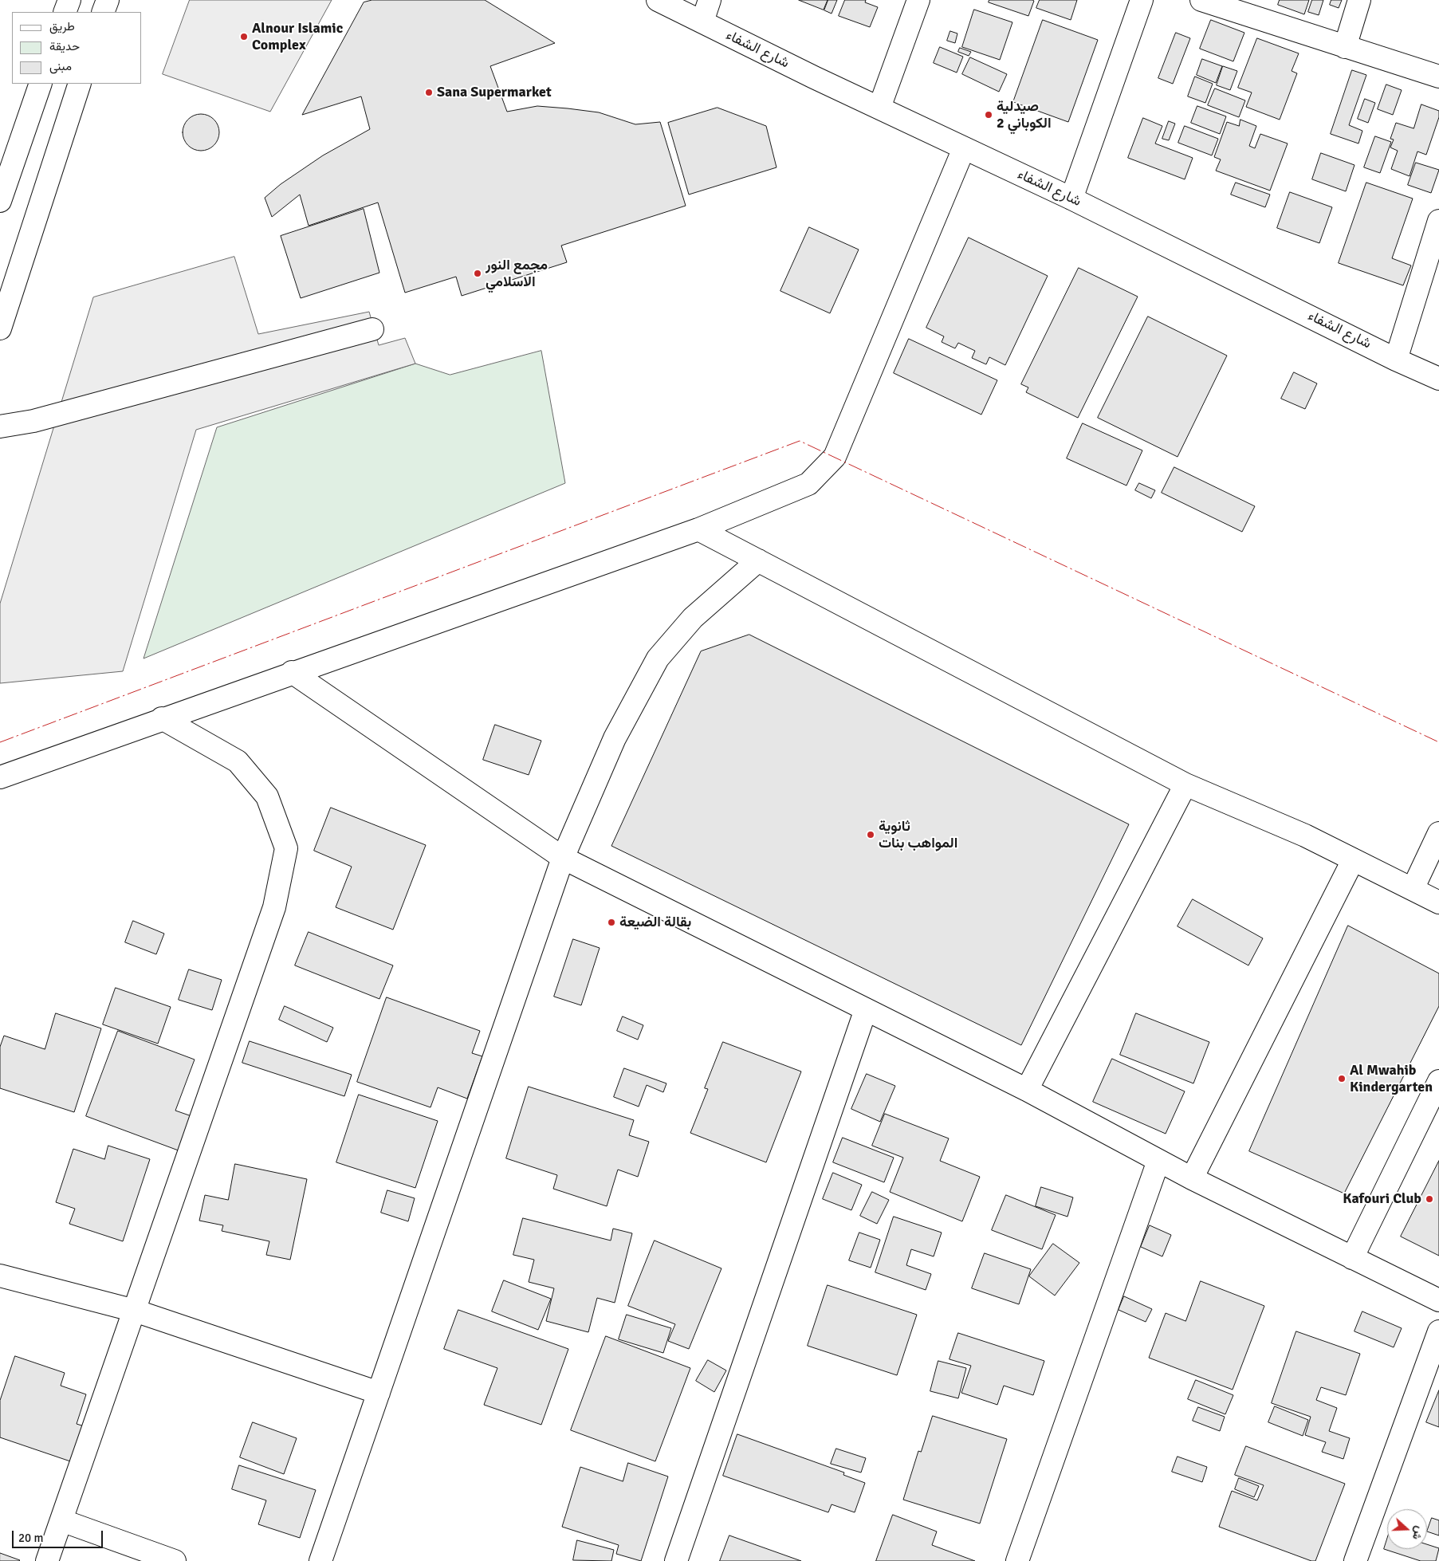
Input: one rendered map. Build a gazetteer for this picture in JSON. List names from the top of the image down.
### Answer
{
  "streets": {
    "street": ["شارع الشفاء"]
  },
  "places": [
    "Alnour Islamic Complex",
    "Sana Supermarket",
    "صيدلية الكوباني 2",
    "مجمع النور الاسلامي",
    "ثانوية المواهب بنات",
    "بقالة الضيعة",
    "Al Mwahib Kindergarten",
    "Kafouri Club"
  ],
  "legend": ["طريق", "حديقة", "مبنى"],
  "scale_bar": "20 m",
  "north": "right"
}
